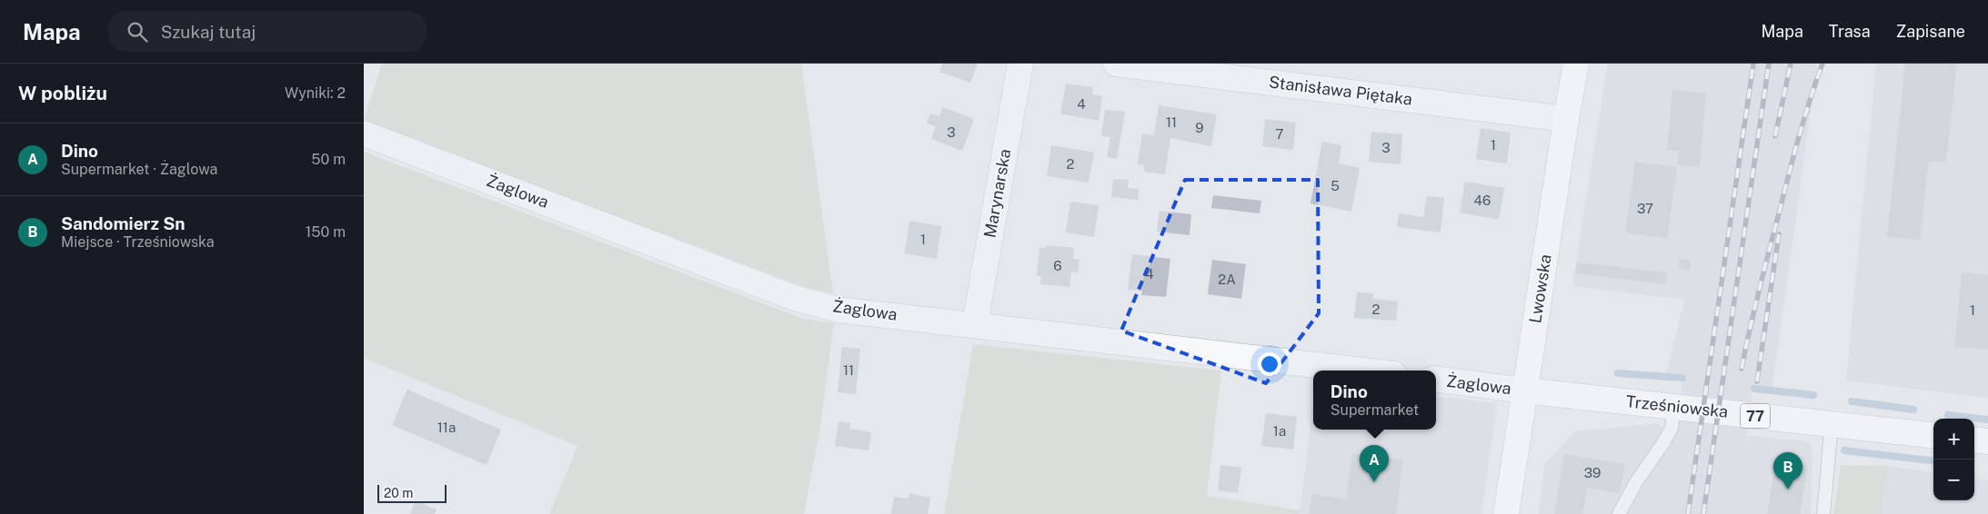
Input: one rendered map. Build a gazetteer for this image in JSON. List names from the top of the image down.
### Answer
{
  "streets": {
    "main road": ["Lwowska", "Trześniowska", "77"],
    "street": ["Stanisława Piętaka", "Żaglowa", "Marynarska"]
  },
  "crossings": [
    ["Stanisława Piętaka", "Lwowska"],
    ["Żaglowa", "Marynarska"],
    ["Żaglowa", "Lwowska"],
    ["Żaglowa", "Trześniowska"],
    ["Lwowska", "Trześniowska"]
  ],
  "house_numbers": [
    "4",
    "11",
    "9",
    "3",
    "7",
    "1",
    "3",
    "2",
    "5",
    "46",
    "37",
    "1",
    "6",
    "4",
    "2A",
    "2",
    "1",
    "11",
    "11a",
    "1a",
    "39"
  ],
  "scale_bar": "20 m",
  "page": {
    "header": "Mapa",
    "search": "Szukaj tutaj",
    "nav": ["Mapa", "Trasa", "Zapisane"],
    "heading": ["W pobliżu", "Wyniki: 2"],
    "list": [
      {
        "mark": "A",
        "name": "Dino",
        "note": "Supermarket · Żaglowa",
        "value": "50 m"
      },
      {
        "mark": "B",
        "name": "Sandomierz Sn",
        "note": "Miejsce · Trześniowska",
        "value": "150 m"
      }
    ],
    "popup": ["Dino", "Supermarket"],
    "map_buttons": ["+", "−"],
    "pins": ["A", "B"],
    "scale": "20 m"
  }
}
